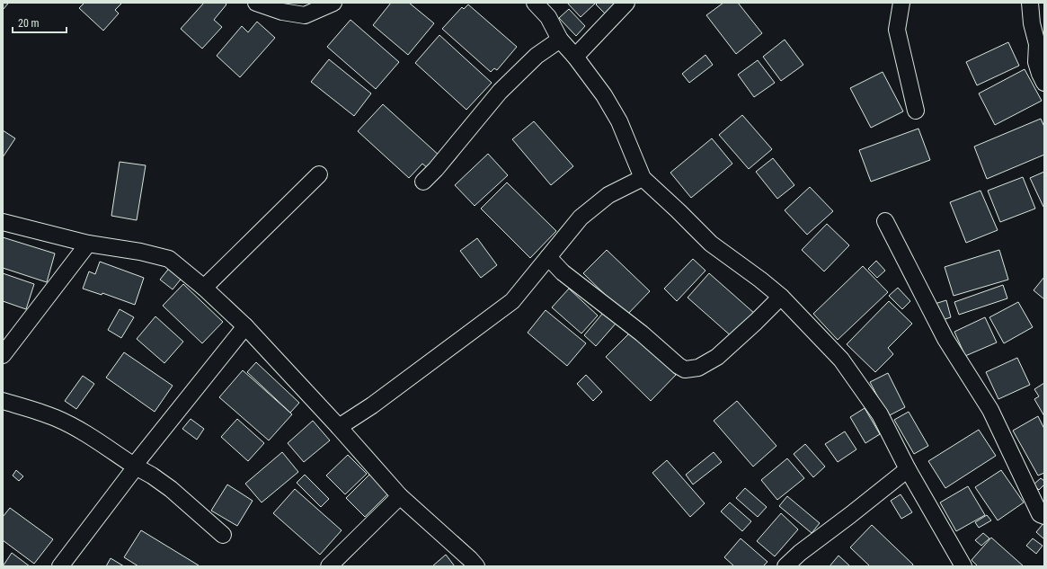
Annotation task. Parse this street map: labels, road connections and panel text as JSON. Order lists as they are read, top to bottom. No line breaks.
{"scale_bar":"20 m"}
